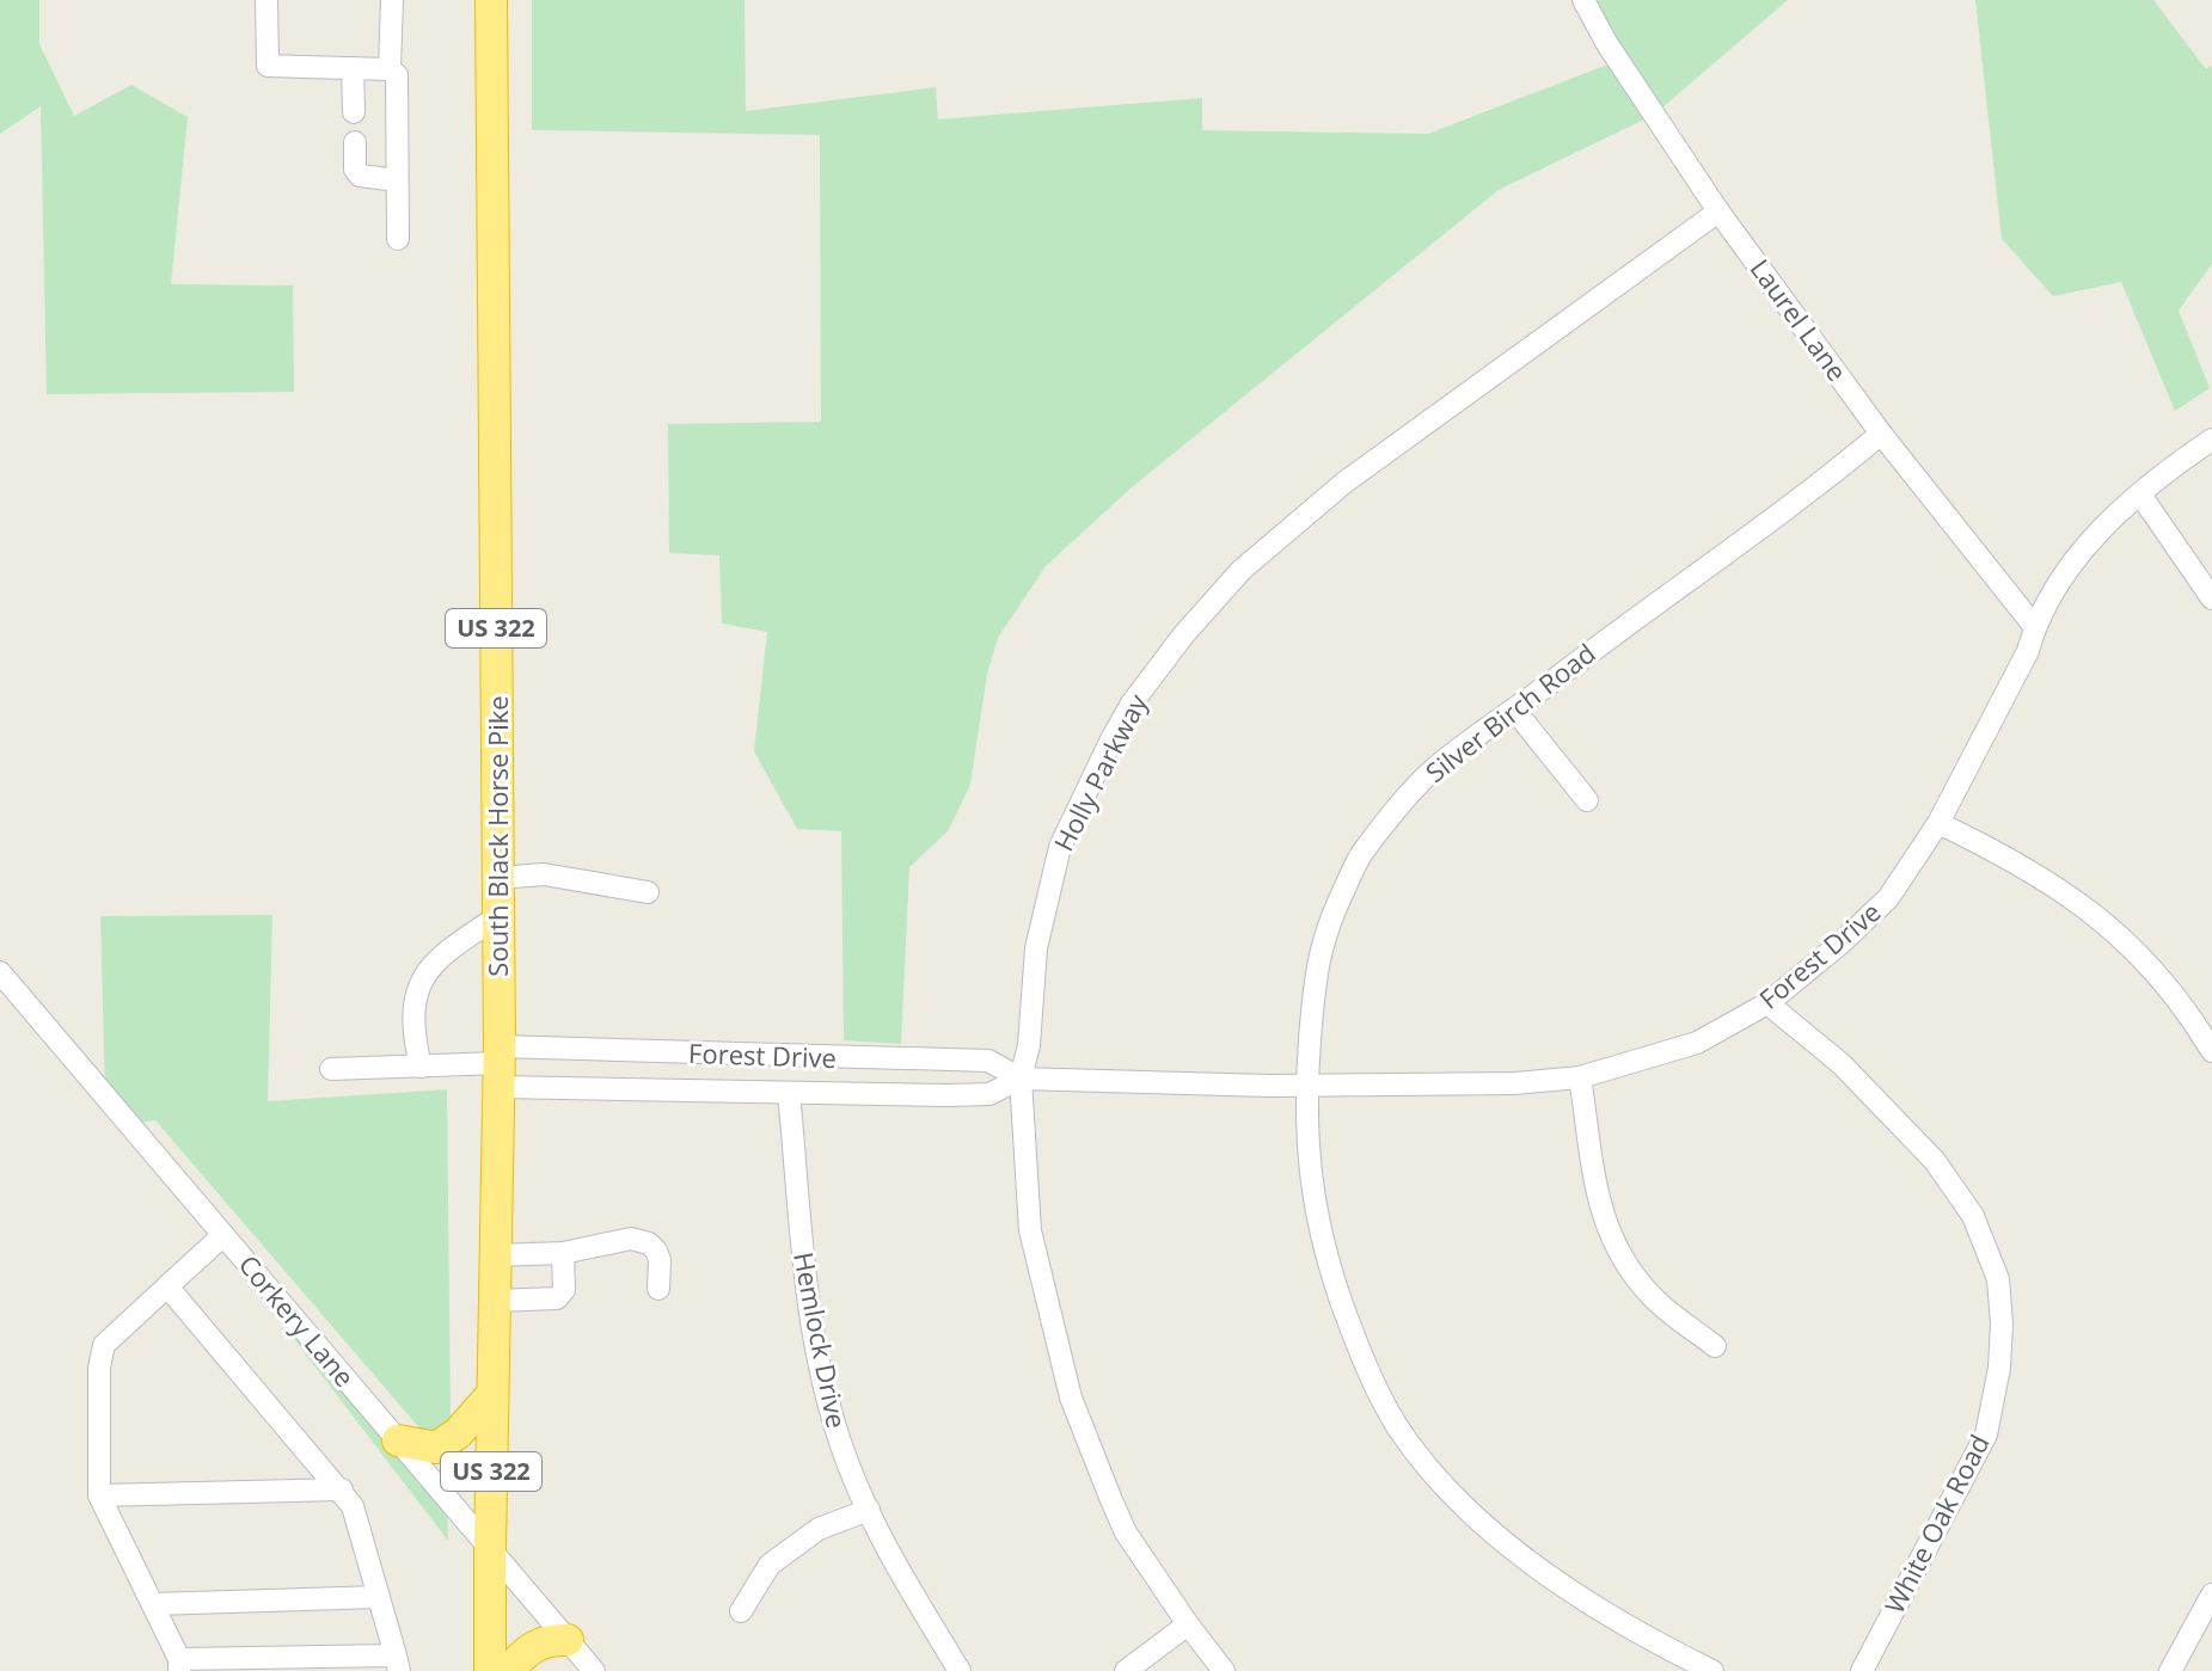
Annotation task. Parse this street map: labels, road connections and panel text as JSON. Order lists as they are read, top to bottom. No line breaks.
{"streets":{"highway":["US 322","South Black Horse Pike"],"street":["Laurel Lane","Silver Birch Road","Holly Parkway","Forest Drive","Corkery Lane","Hemlock Drive","White Oak Road"]},"crossings":[["Laurel Lane","Silver Birch Road"],["Laurel Lane","Holly Parkway"],["Laurel Lane","Forest Drive"],["Silver Birch Road","Forest Drive"],["Holly Parkway","Forest Drive"],["South Black Horse Pike","Forest Drive"],["South Black Horse Pike","Corkery Lane"],["Forest Drive","Hemlock Drive"],["Forest Drive","White Oak Road"]]}
